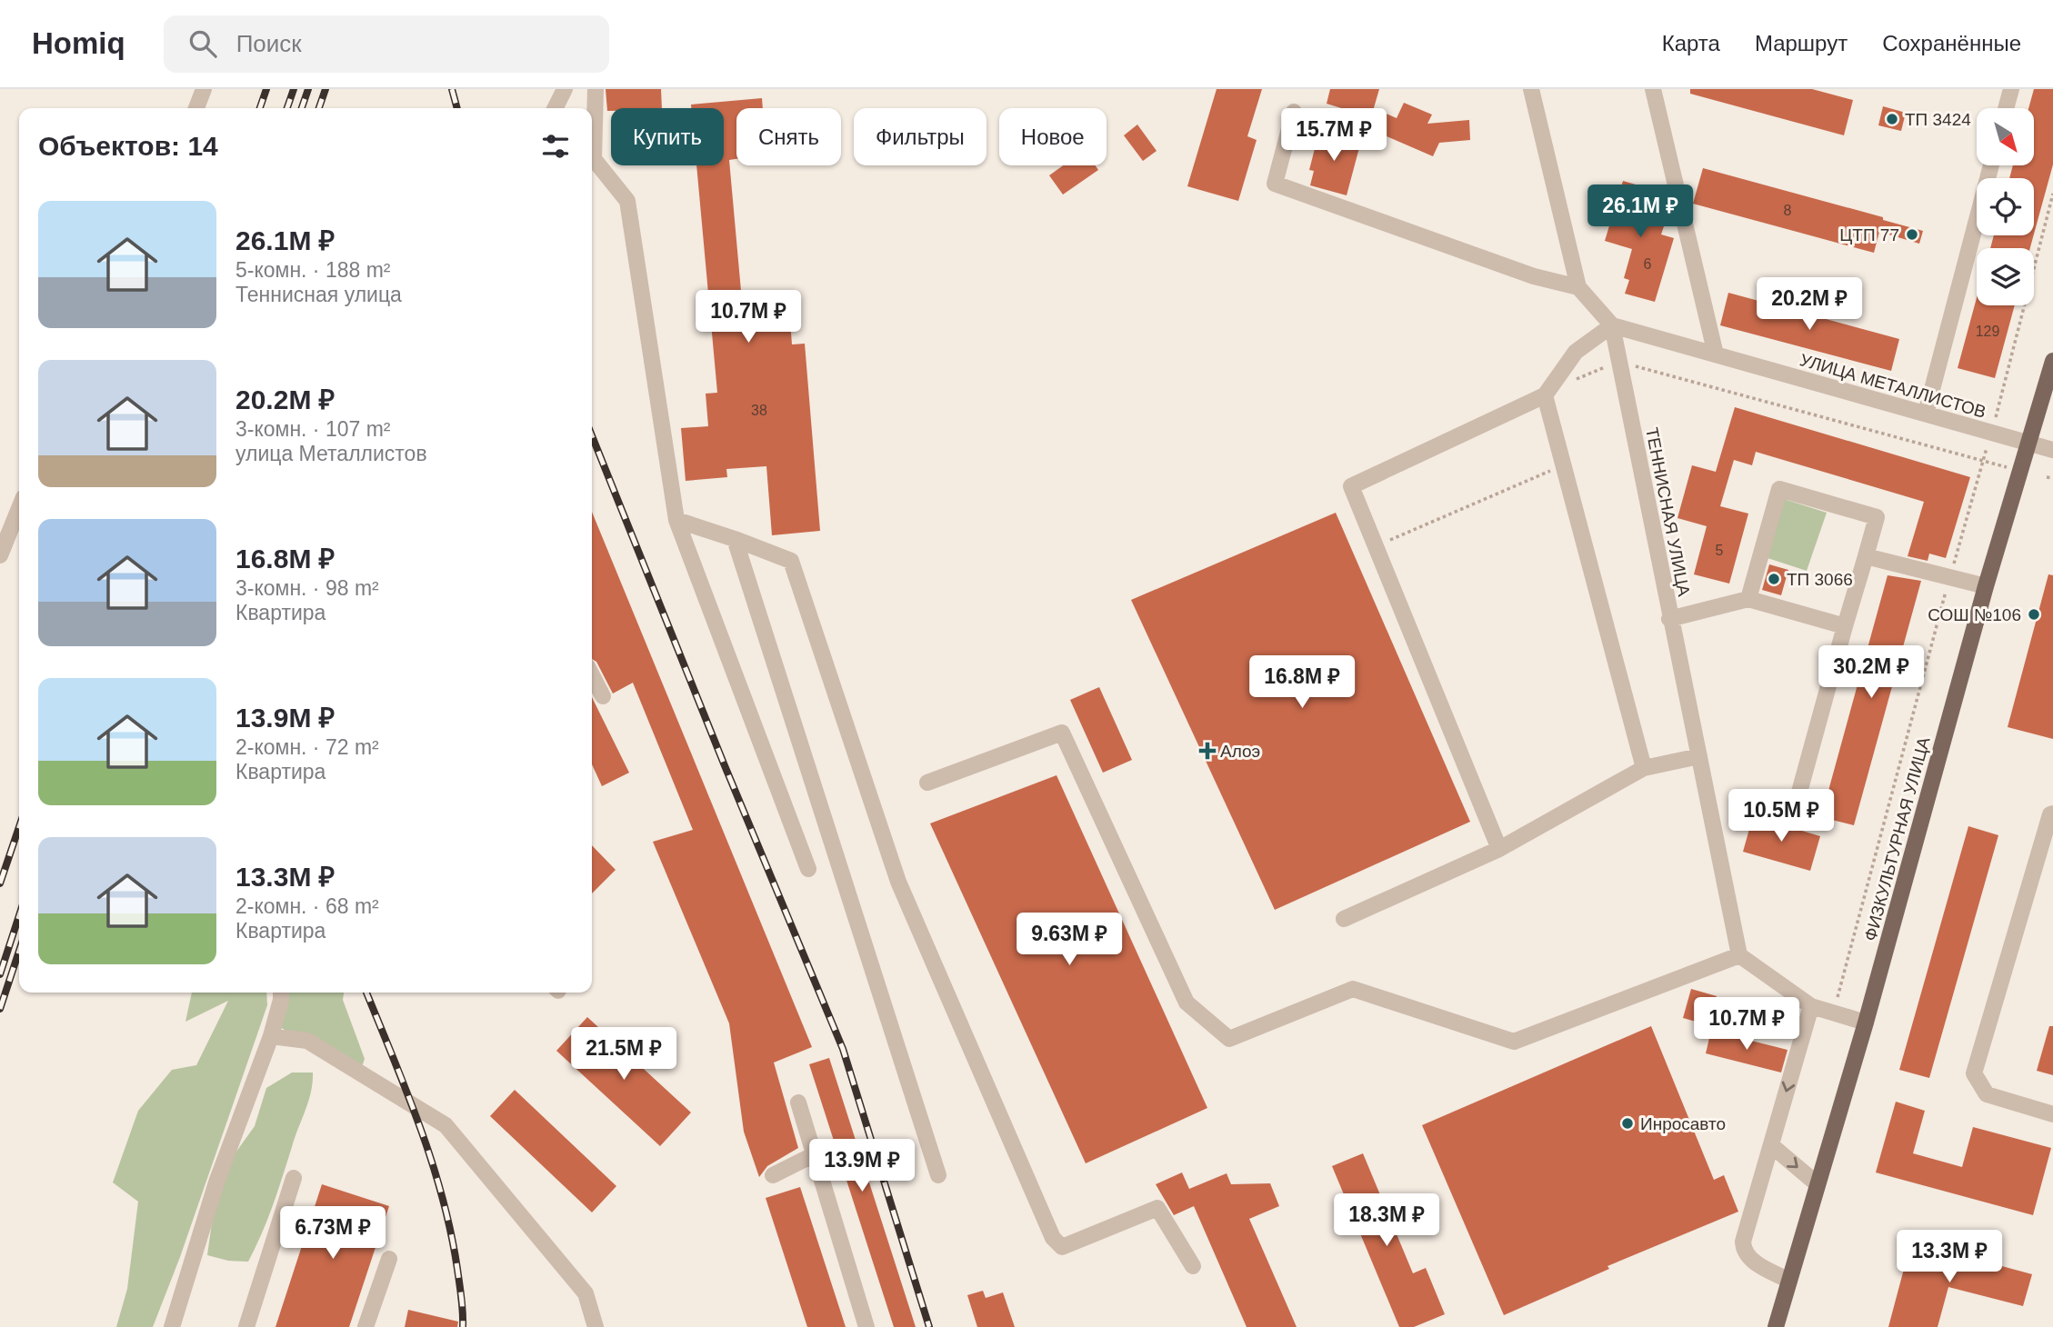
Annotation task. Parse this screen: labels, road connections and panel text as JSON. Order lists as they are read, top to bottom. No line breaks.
{"streets":{"main road":["ФИЗКУЛЬТУРНАЯ УЛИЦА"],"street":["УЛИЦА МЕТАЛЛИСТОВ","ТЕННИСНАЯ УЛИЦА"]},"crossings":[["УЛИЦА МЕТАЛЛИСТОВ","ТЕННИСНАЯ УЛИЦА"],["УЛИЦА МЕТАЛЛИСТОВ","ФИЗКУЛЬТУРНАЯ УЛИЦА"]],"places":{"other":["ТП 3424","ЦТП 77","ТП 3066","СОШ №106","Инросавто"],"health":["Алоэ"]},"house_numbers":["8","6","129","38","5"],"north":"bottom right","page":{"header":"Homiq","search":"Поиск","nav":["Карта","Маршрут","Сохранённые"],"price":["15.7M ₽","26.1M ₽","20.2M ₽","10.7M ₽","30.2M ₽","16.8M ₽","10.5M ₽","9.63M ₽","10.7M ₽","21.5M ₽","13.9M ₽","18.3M ₽","6.73M ₽","13.3M ₽"],"chip":["Купить","Снять","Фильтры","Новое"],"heading":"Объектов: 14","list":[{"name":"26.1M ₽","note":"5-комн. · 188 m² · Теннисная улица"},{"name":"20.2M ₽","note":"3-комн. · 107 m² · улица Металлистов"},{"name":"16.8M ₽","note":"3-комн. · 98 m² · Квартира"},{"name":"13.9M ₽","note":"2-комн. · 72 m² · Квартира"},{"name":"13.3M ₽","note":"2-комн. · 68 m² · Квартира"}]}}
